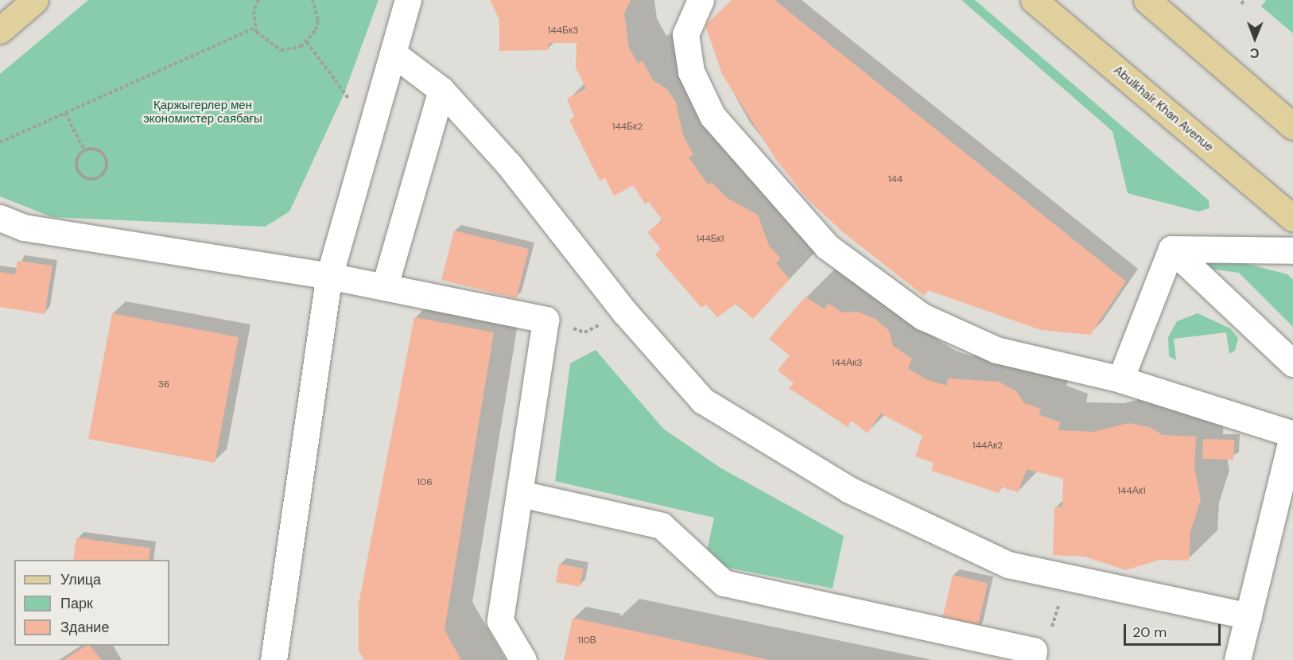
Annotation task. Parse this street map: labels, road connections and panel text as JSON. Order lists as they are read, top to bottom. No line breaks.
{"streets":{"main road":["Abulkhair Khan Avenue"]},"parks":["Қаржыгерлер мен экономистер саябағы"],"house_numbers":["144Бк3","144Бк2","144","144Бк1","144Ак3","36","144Ак2","106","144Ак1","110В"],"legend":["Улица","Парк","Здание"],"scale_bar":"20 m","north":"bottom"}
